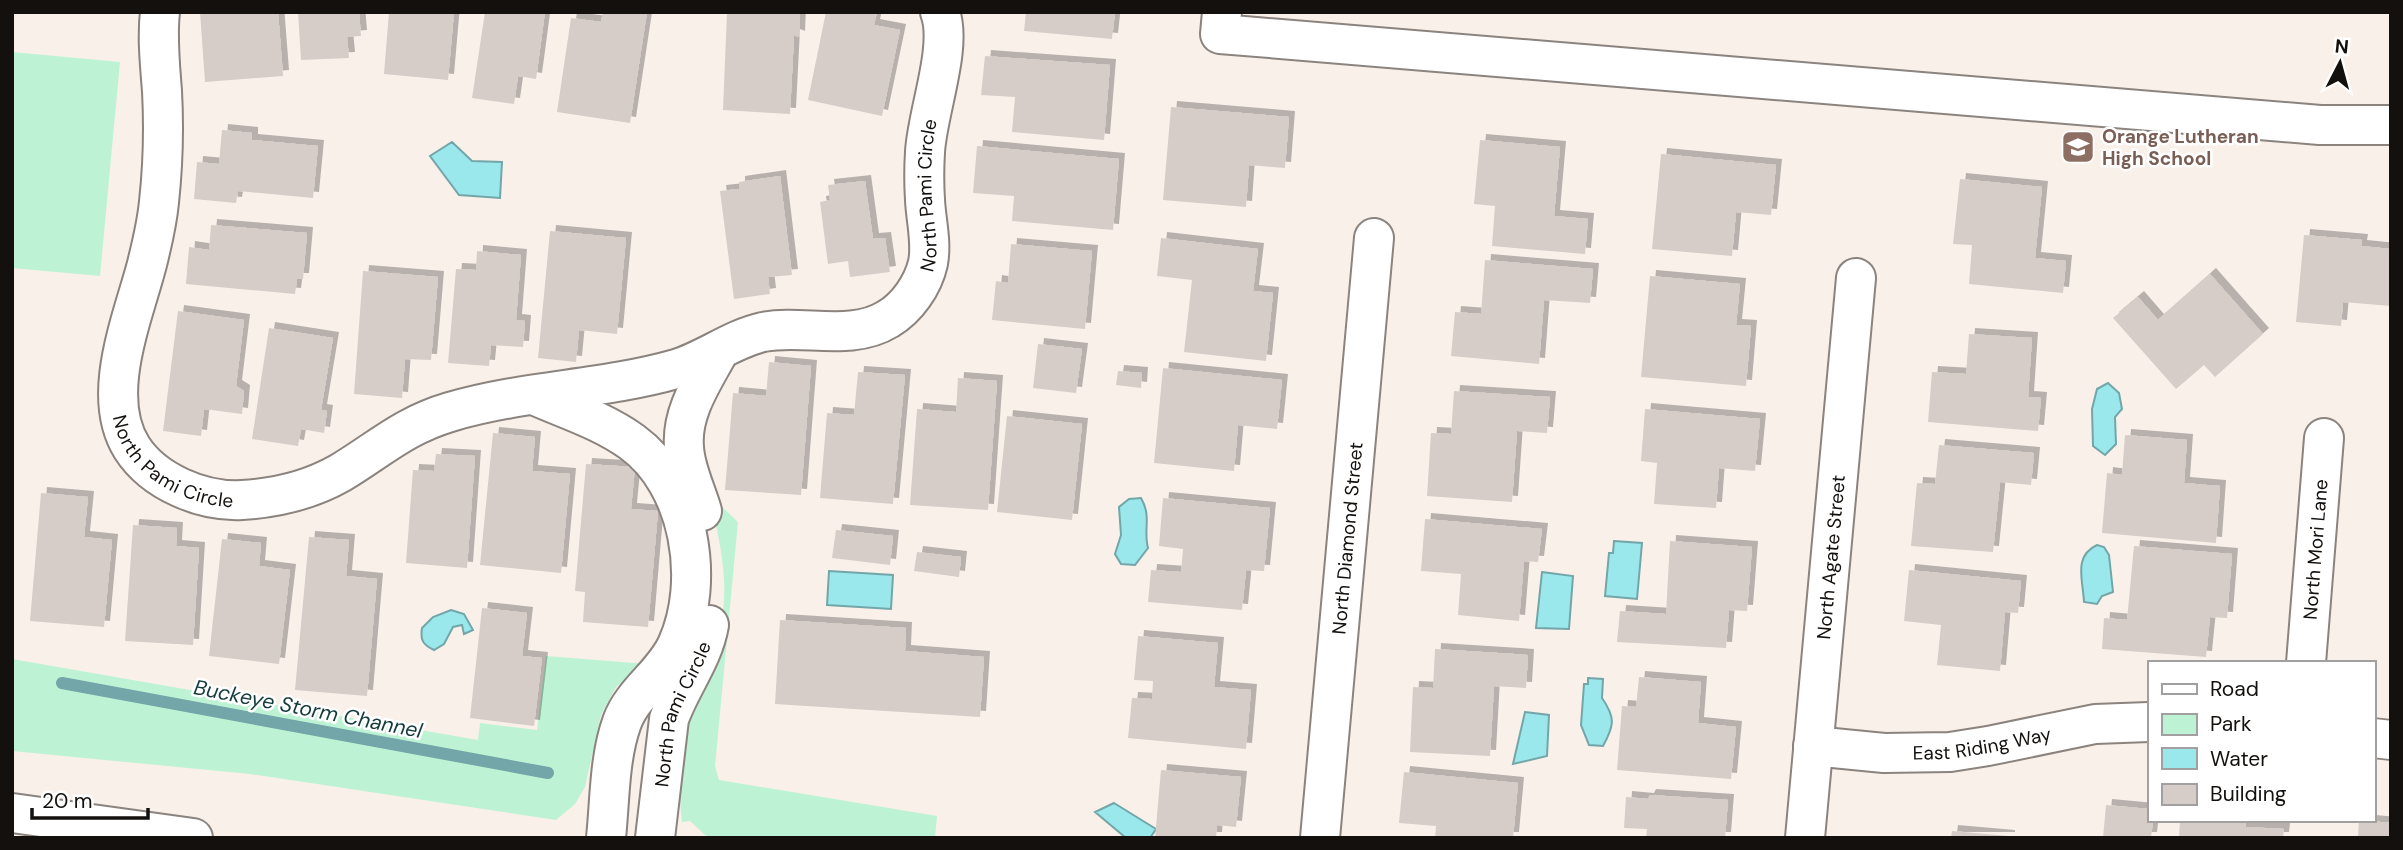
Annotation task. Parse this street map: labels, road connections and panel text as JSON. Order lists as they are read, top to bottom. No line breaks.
{"streets":{"street":["North Pami Circle","North Diamond Street","North Mori Lane","North Agate Street","East Riding Way"]},"crossings":[["North Agate Street","East Riding Way"]],"water":["Buckeye Storm Channel"],"places":{"school or university":["Orange Lutheran High School"]},"legend":["Road","Park","Water","Building"],"scale_bar":"20 m","north":"top"}
